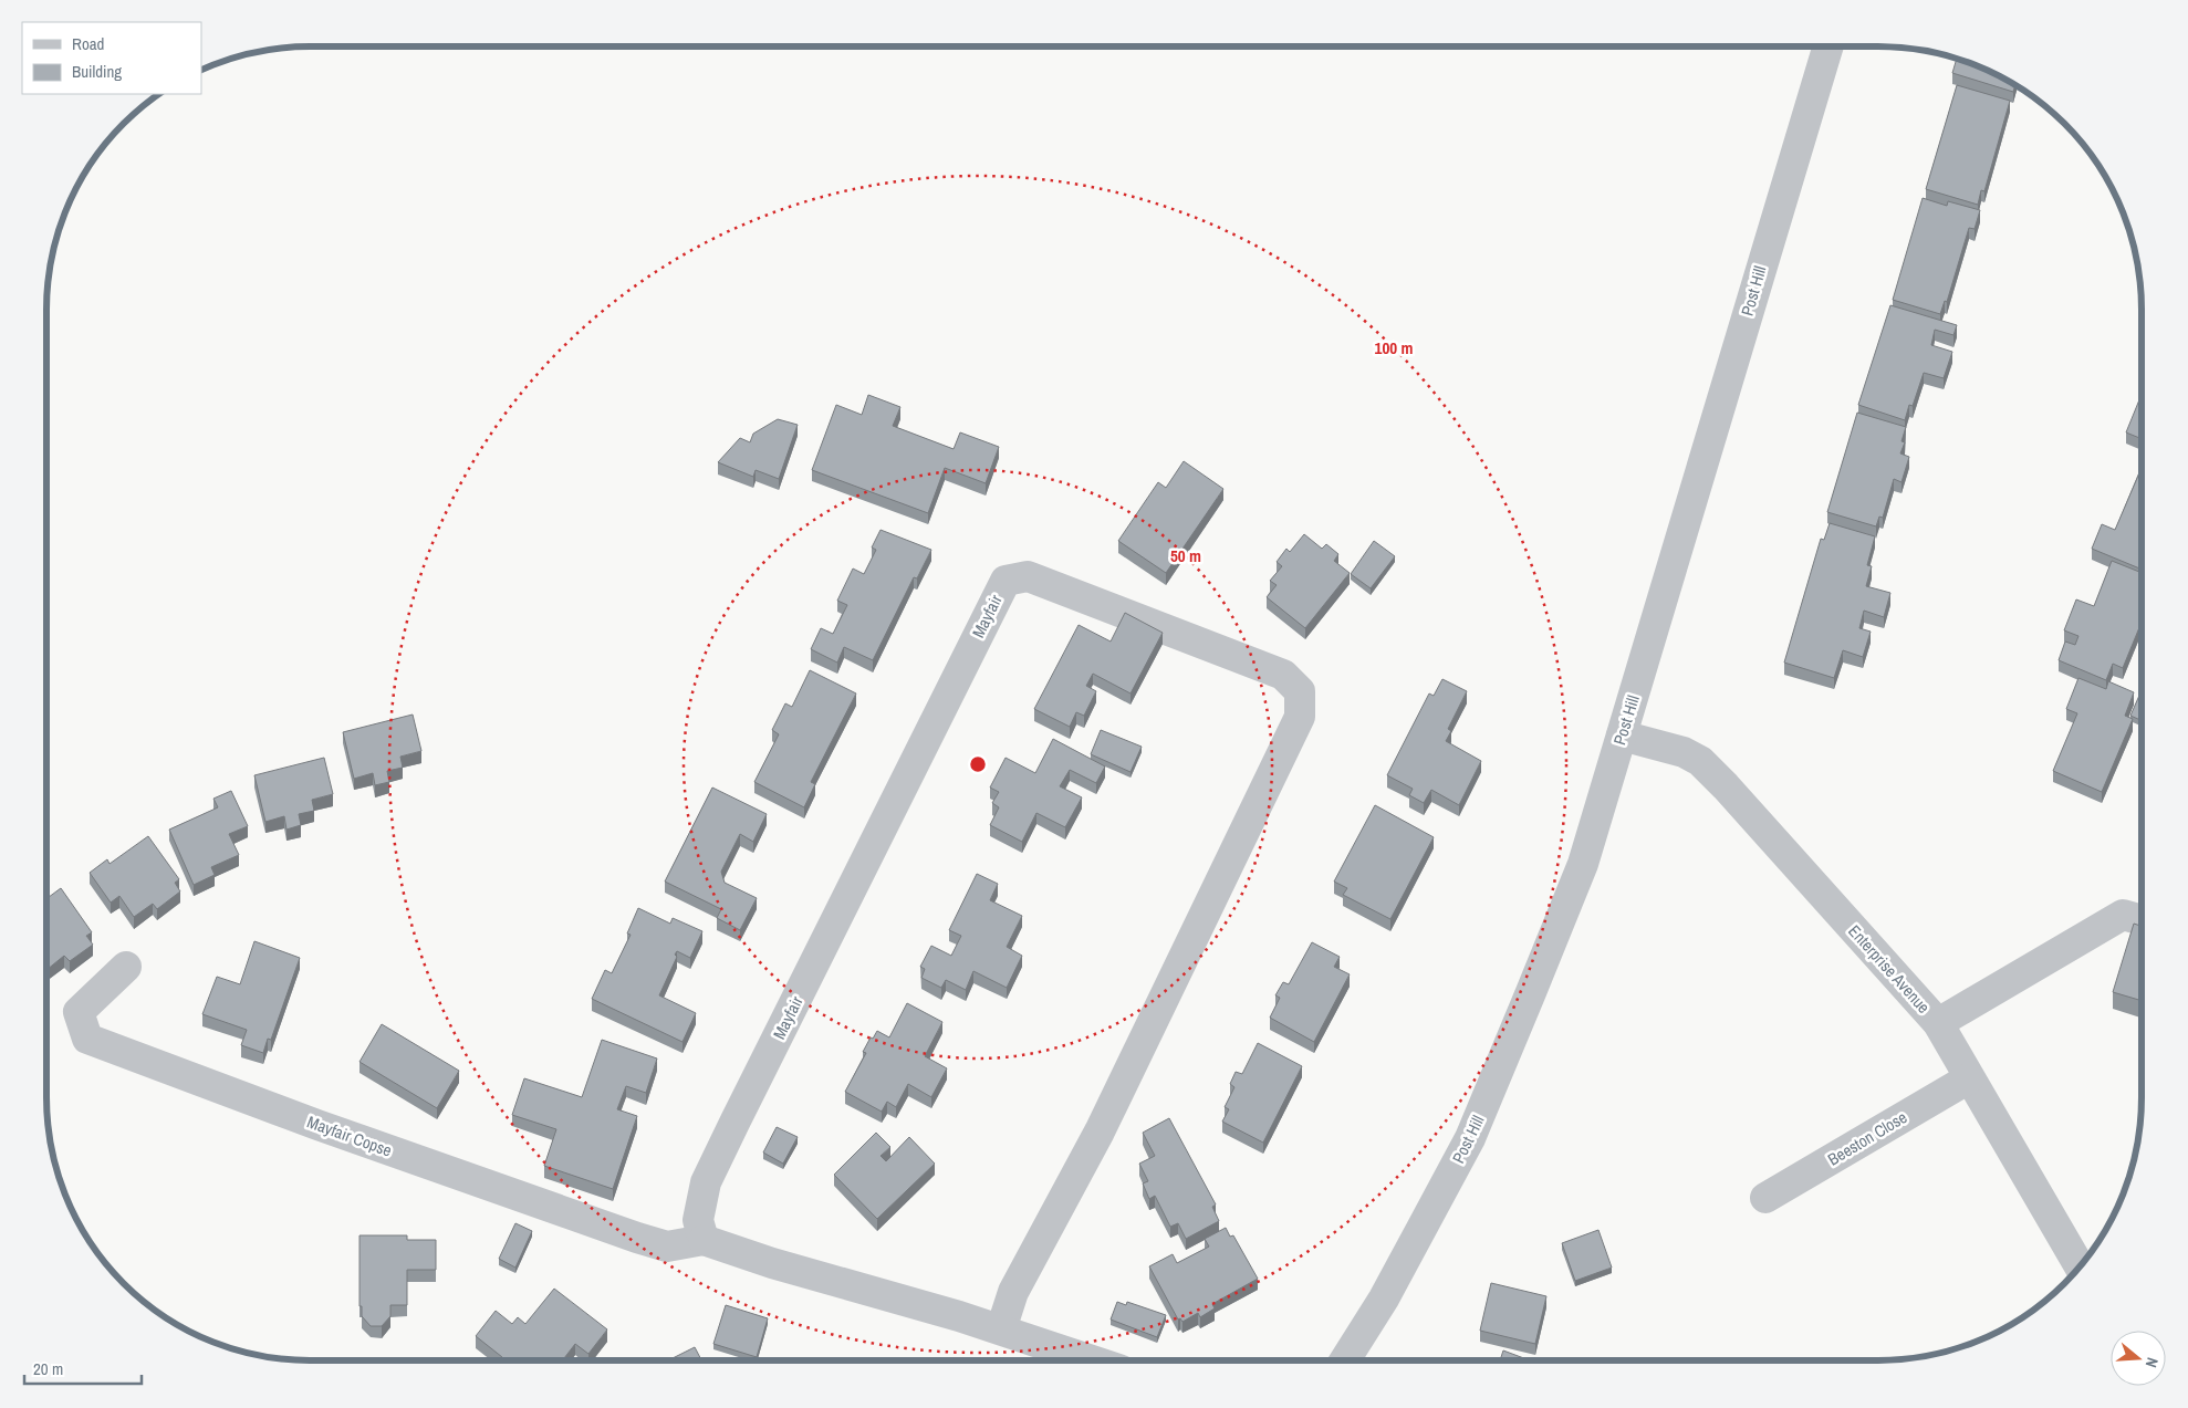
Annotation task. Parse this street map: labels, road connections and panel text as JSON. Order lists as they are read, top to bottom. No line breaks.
{"streets":{"street":["Post Hill","Mayfair","Enterprise Avenue","Mayfair Copse","Beeston Close"]},"crossings":[["Post Hill","Enterprise Avenue"],["Mayfair","Mayfair Copse"],["Enterprise Avenue","Beeston Close"]],"legend":["Road","Building"],"scale_bar":"20 m","north":"right","rings":["100 m","50 m"]}
